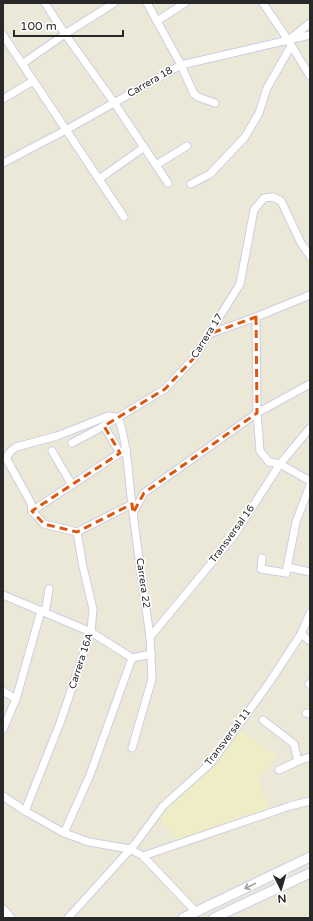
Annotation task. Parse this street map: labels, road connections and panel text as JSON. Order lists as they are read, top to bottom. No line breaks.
{"streets":{"street":["Carrera 18","Carrera 17","Transversal 16","Carrera 22","Carrera 16A","Transversal 11"]},"crossings":[["Carrera 17","Carrera 22"],["Transversal 16","Carrera 22"]],"scale_bar":"100 m","north":"bottom"}
